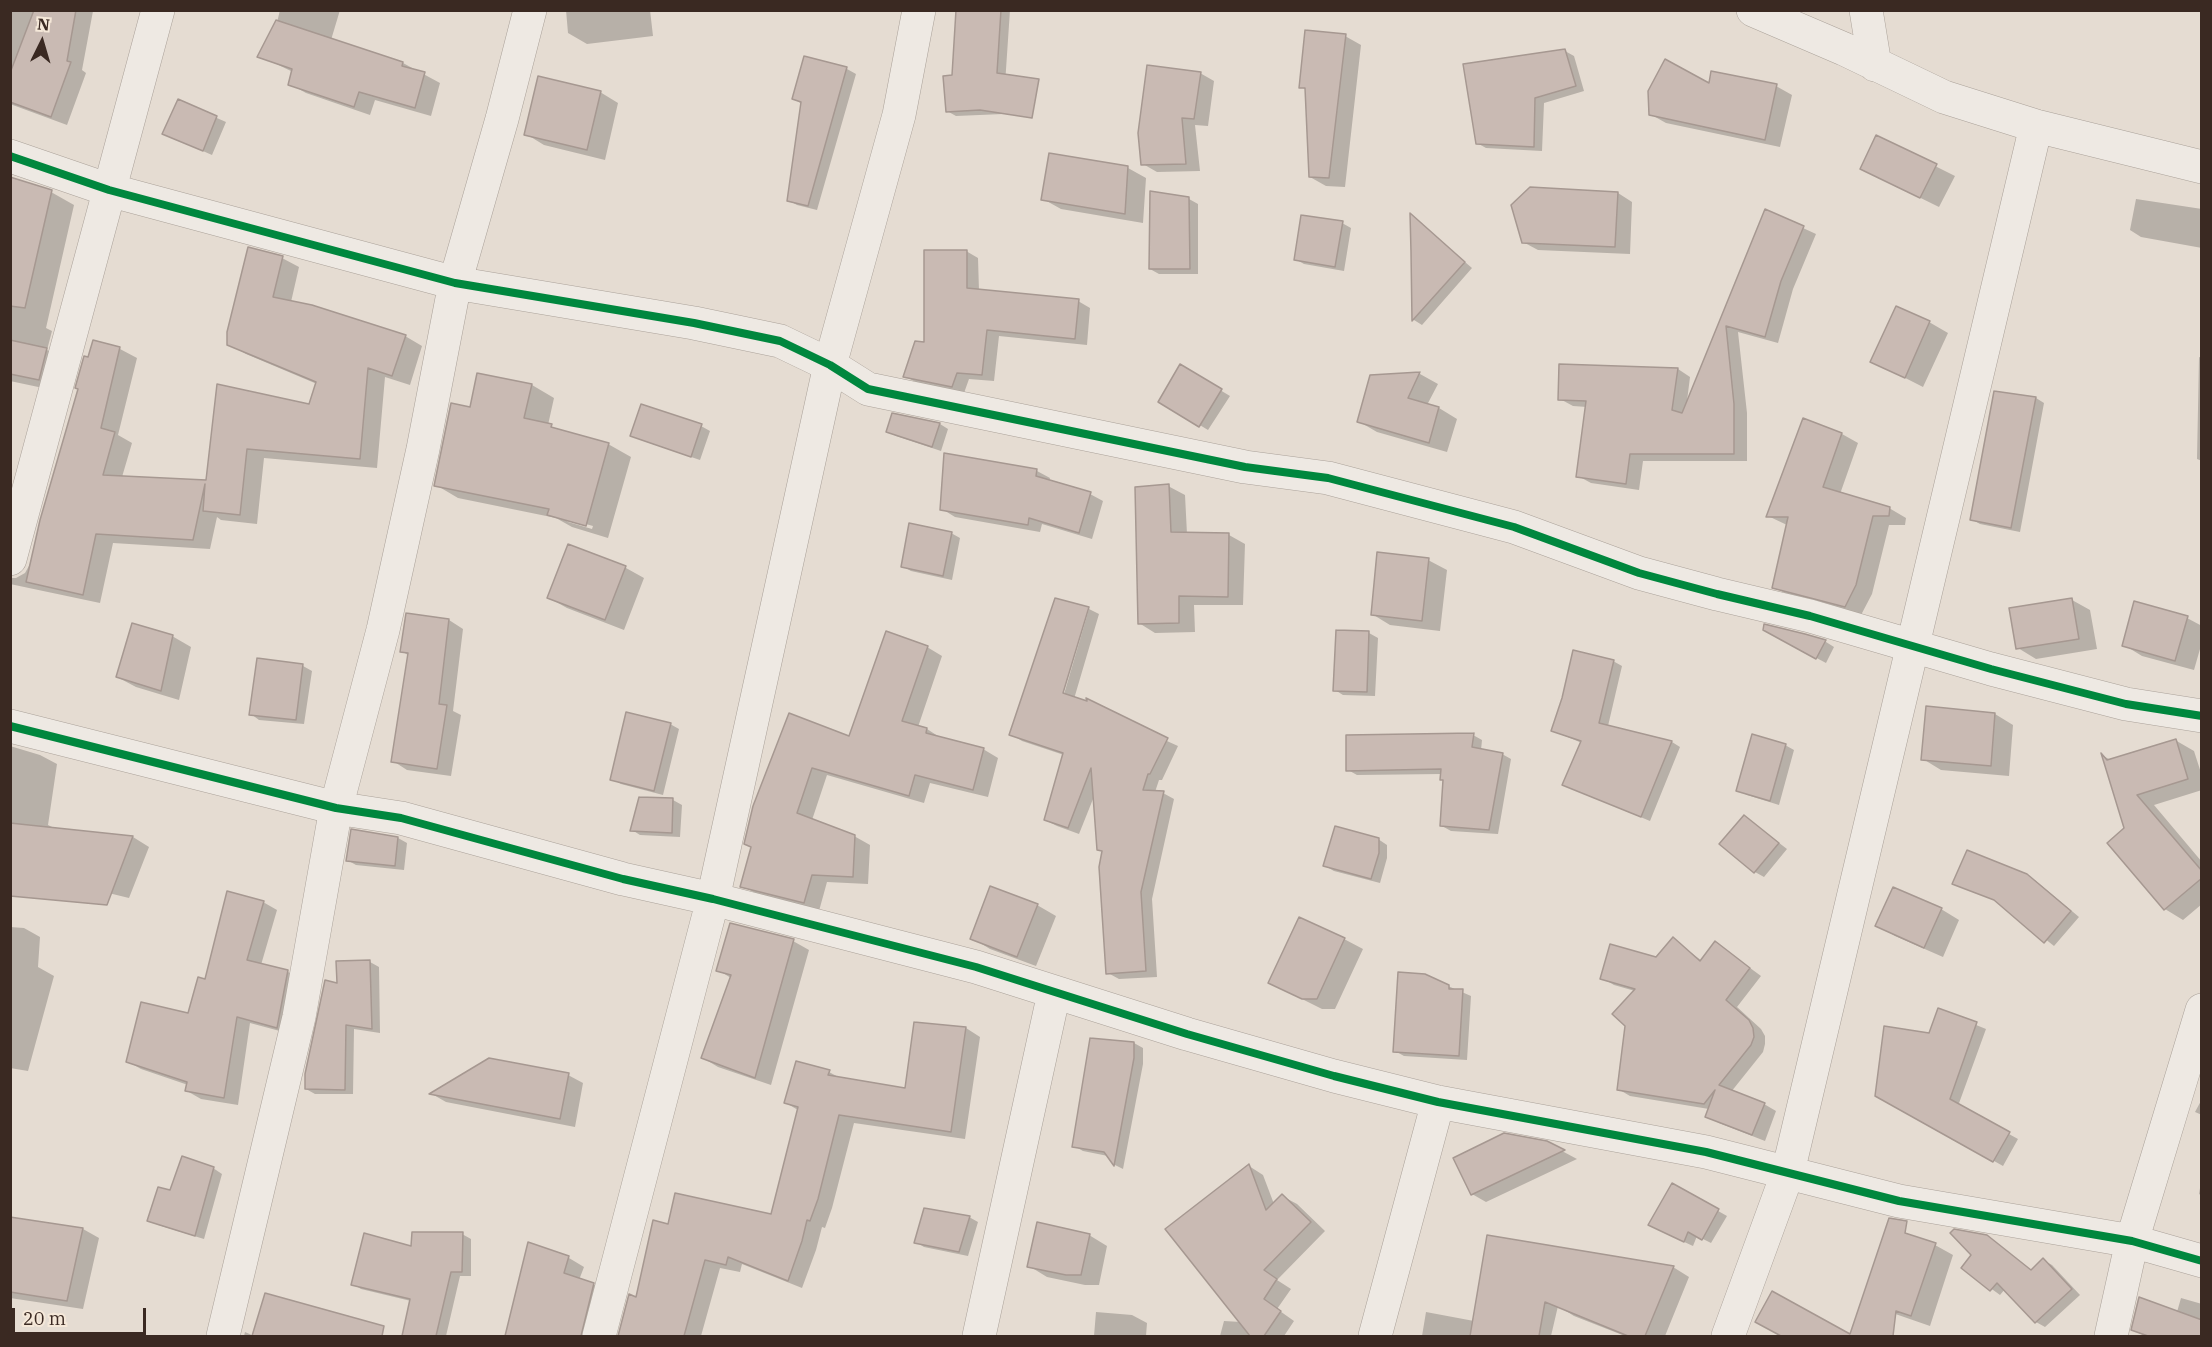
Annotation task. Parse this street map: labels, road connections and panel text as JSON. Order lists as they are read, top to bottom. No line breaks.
{"scale_bar":"20 m","north":"top"}
